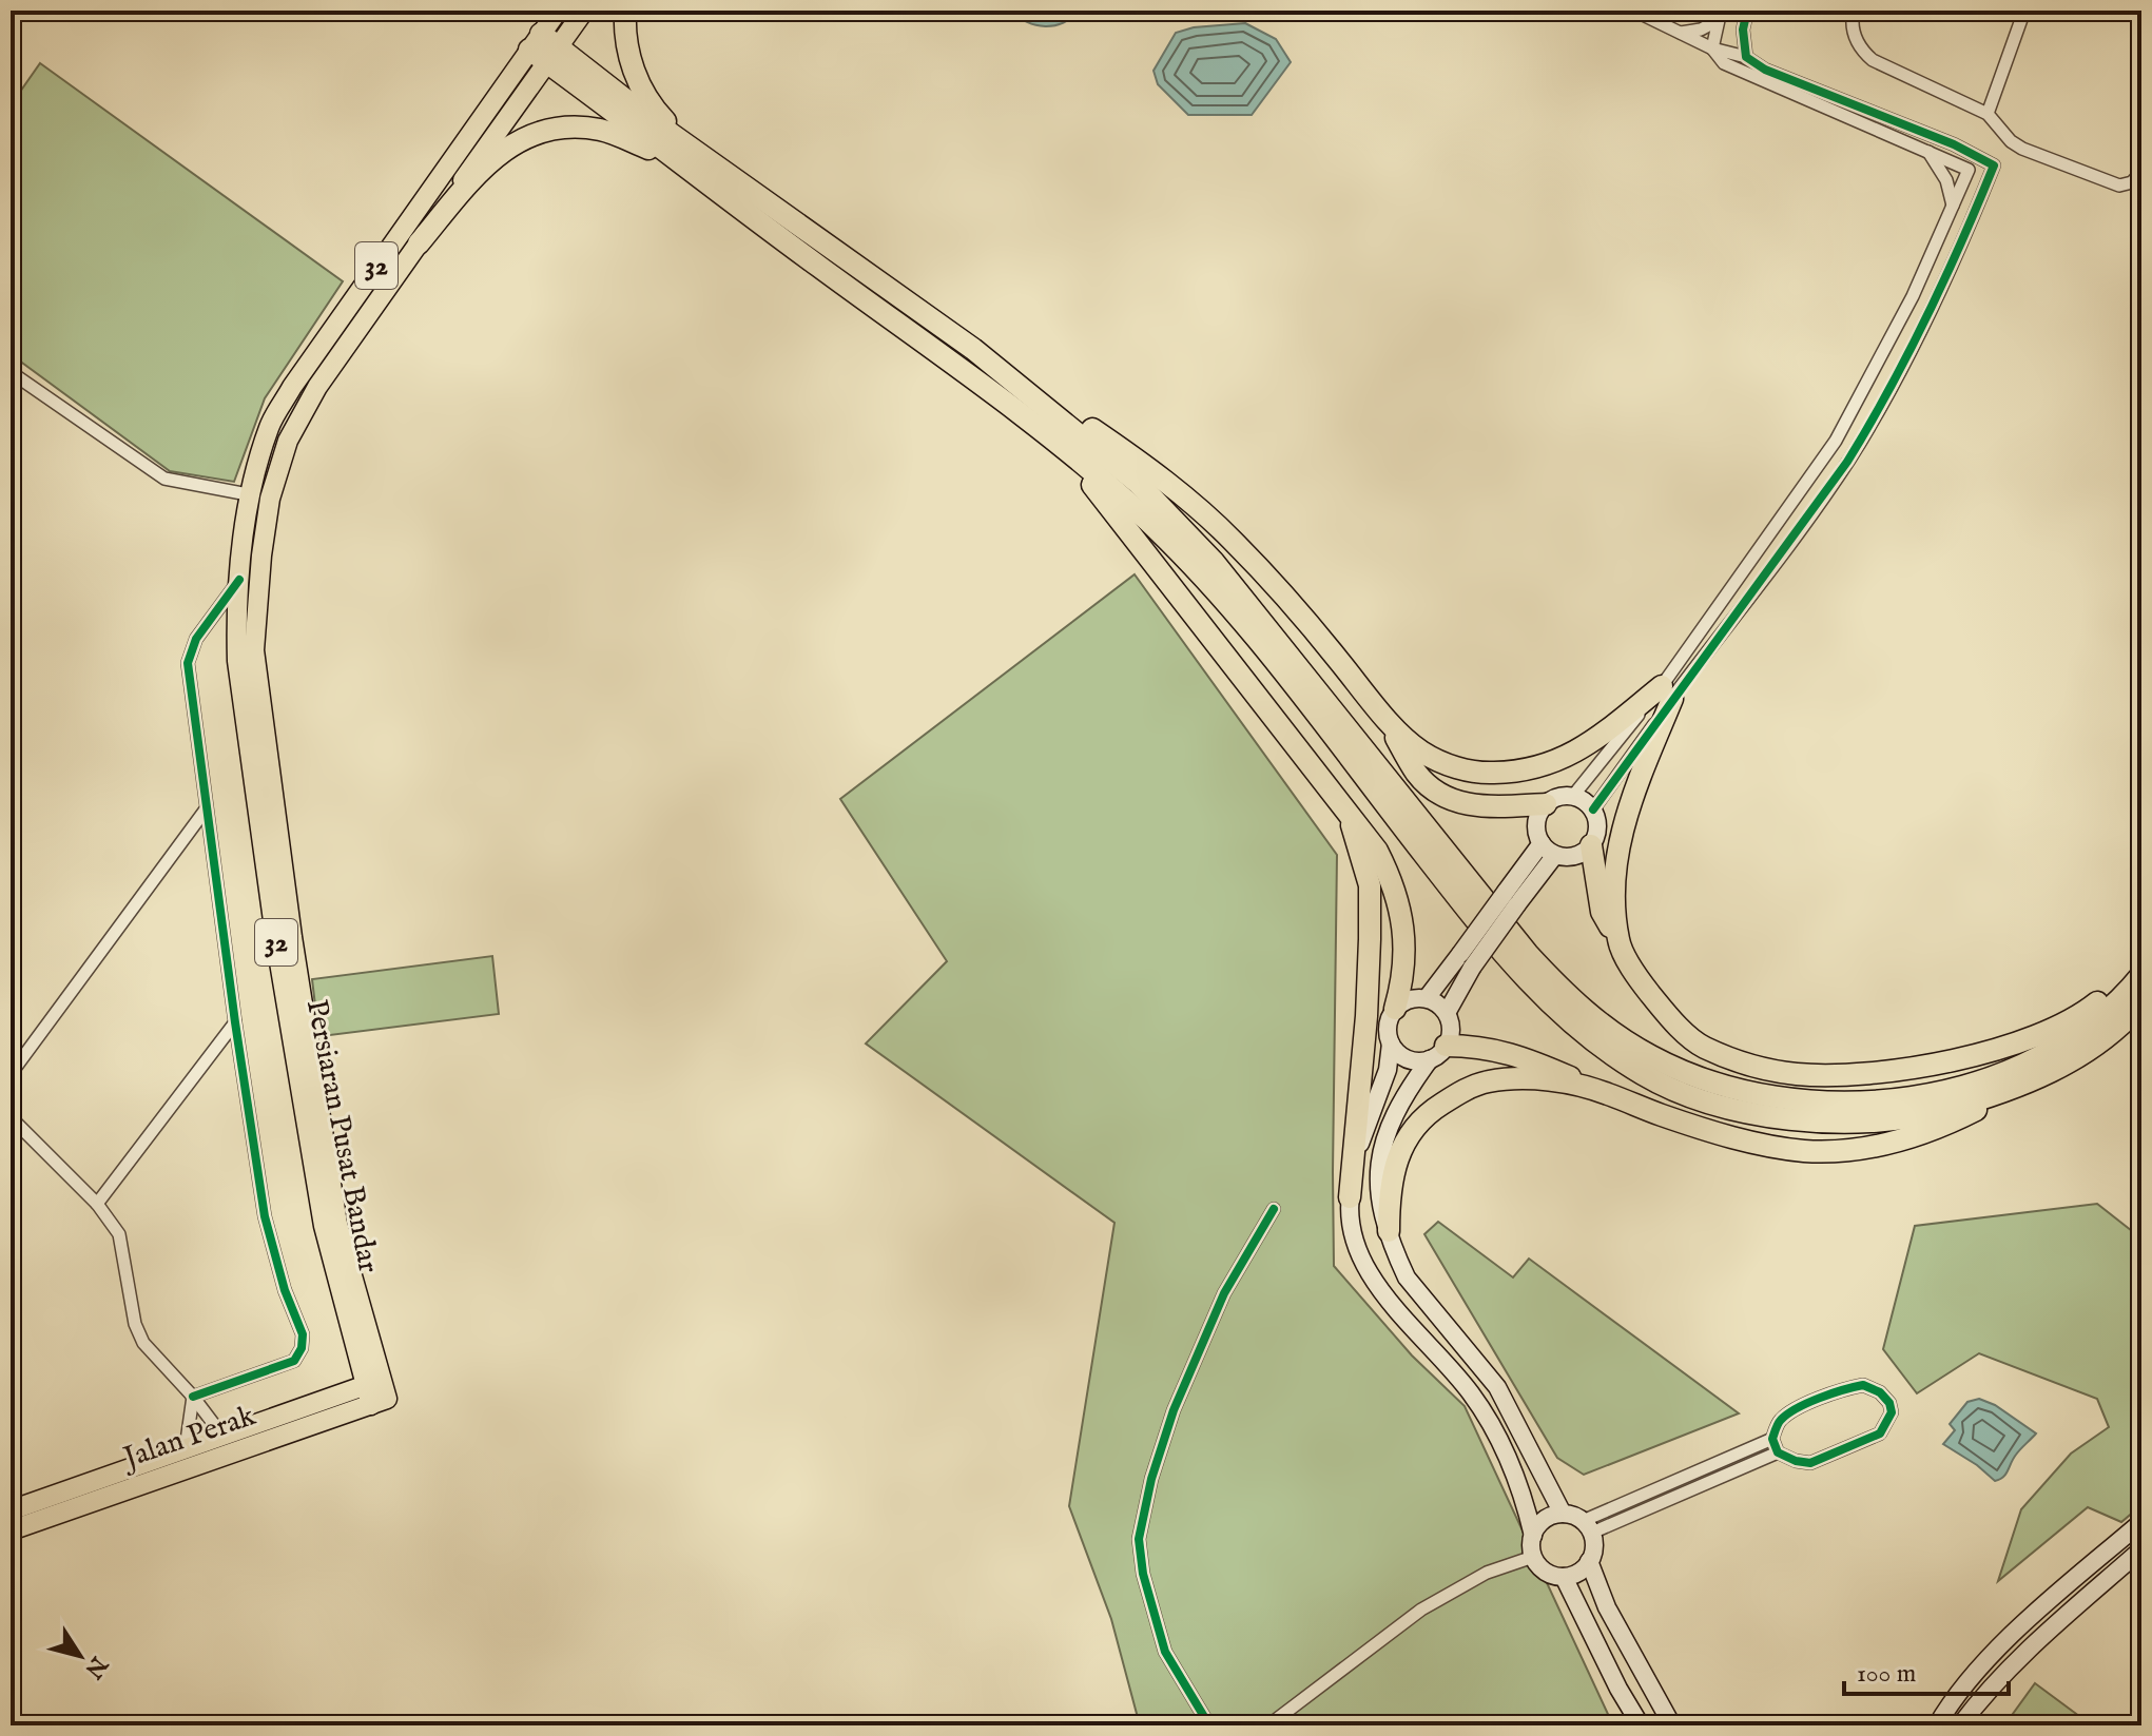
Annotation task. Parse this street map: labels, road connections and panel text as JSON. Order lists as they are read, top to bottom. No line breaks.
{"streets":{"main road":["32","Persiaran Pusat Bandar","Jalan Perak"]},"crossings":[["Persiaran Pusat Bandar","Jalan Perak"]],"scale_bar":"100 m","north":"bottom right"}
